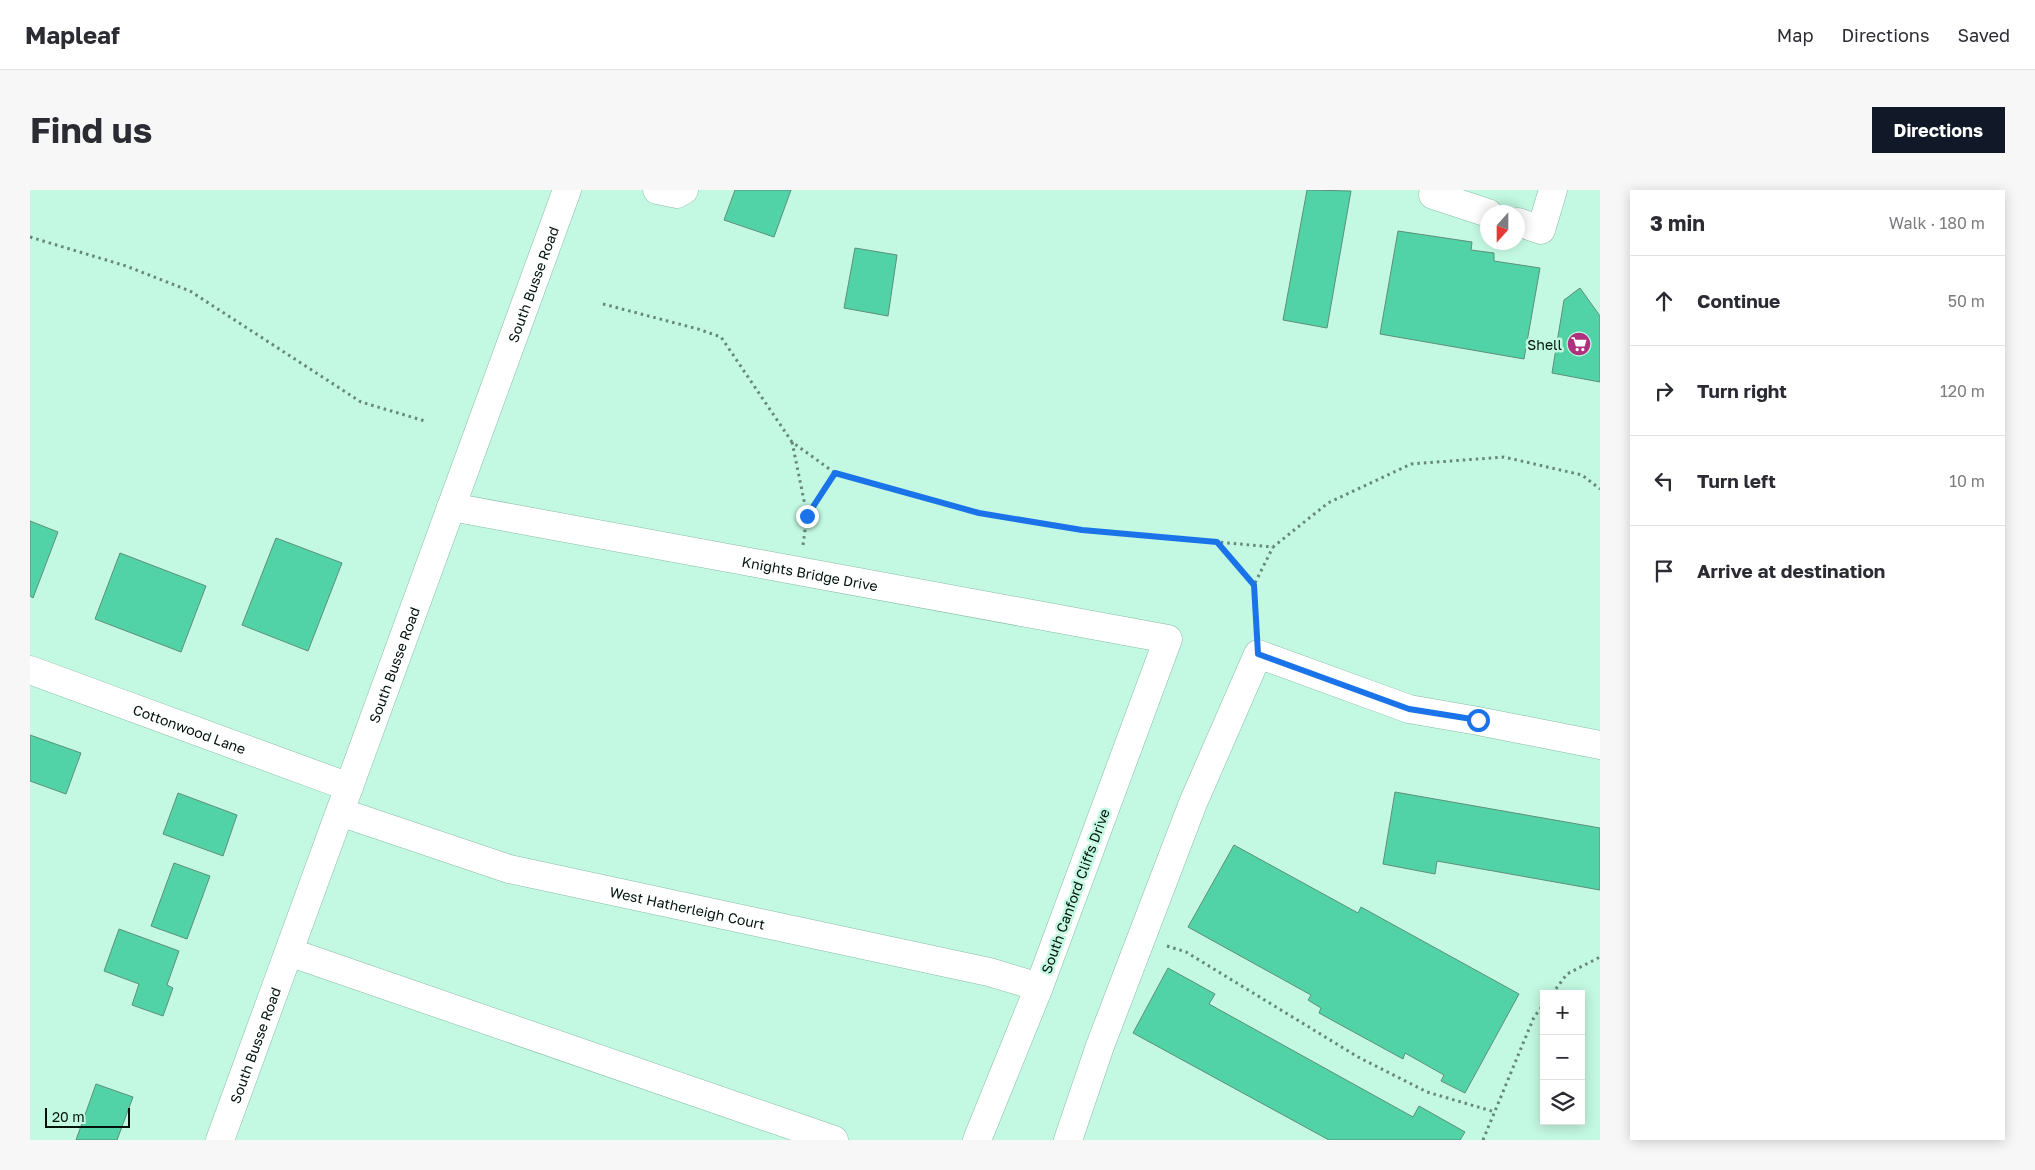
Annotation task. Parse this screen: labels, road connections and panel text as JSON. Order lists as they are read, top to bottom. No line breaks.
{"streets":{"street":["South Busse Road","Knights Bridge Drive","Cottonwood Lane","South Canford Cliffs Drive","West Hatherleigh Court"]},"crossings":[["South Busse Road","Knights Bridge Drive"],["South Busse Road","Cottonwood Lane"],["South Busse Road","West Hatherleigh Court"],["Knights Bridge Drive","South Canford Cliffs Drive"],["Cottonwood Lane","West Hatherleigh Court"],["South Canford Cliffs Drive","West Hatherleigh Court"]],"places":{"supermarket":["Shell"]},"scale_bar":"20 m","north":"bottom","page":{"header":"Mapleaf","nav":["Map","Directions","Saved"],"buttons":"Directions","title":"Find us","heading":["3 min","Walk · 180 m"],"list":[["Continue","50 m"],["Turn right","120 m"],["Turn left","10 m"],"Arrive at destination"],"map_buttons":["+","−"],"scale":"20 m"}}
